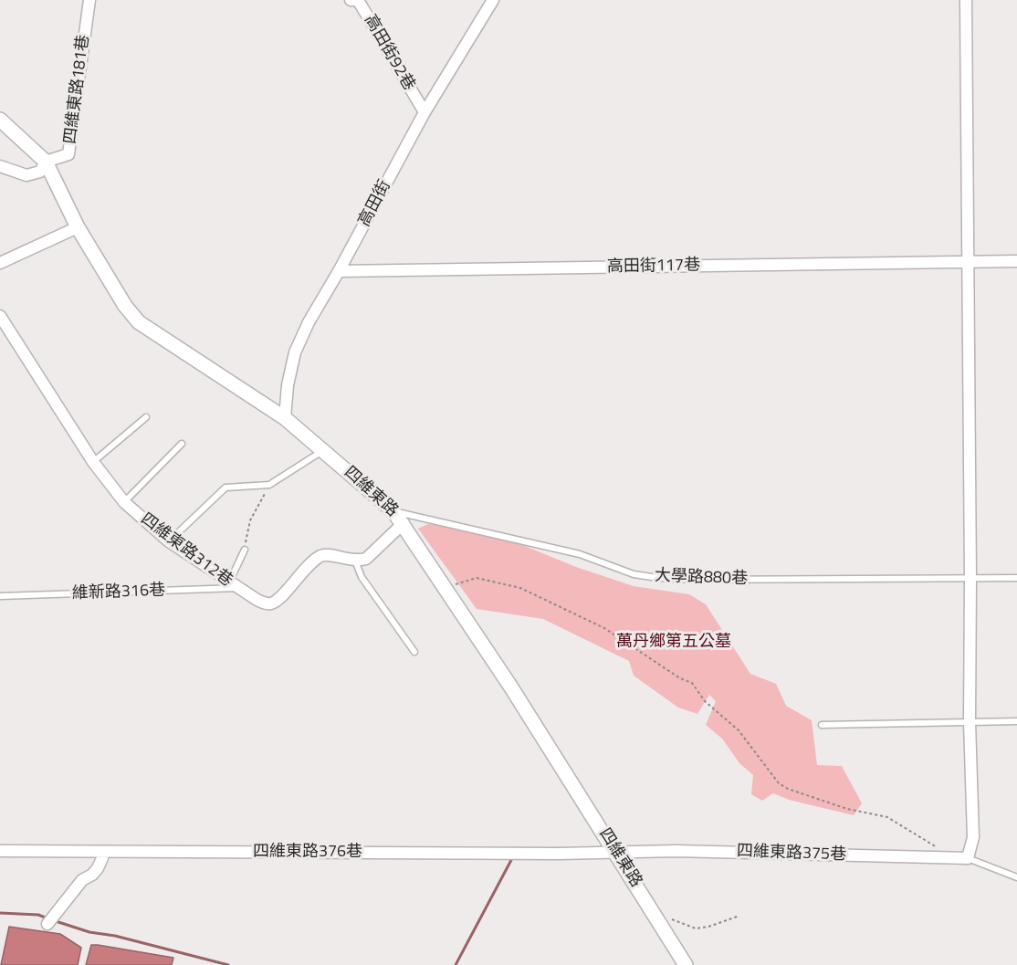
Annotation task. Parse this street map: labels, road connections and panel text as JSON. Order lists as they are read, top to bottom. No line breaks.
{"streets":{"street":["高田街92巷","四維東路181巷","高田街","高田街117巷","四維東路","四維東路312巷","四維東路376巷","四維東路375巷"],"lane":["大學路880巷","維新路316巷"]},"crossings":[["高田街92巷","高田街"],["四維東路181巷","四維東路"],["高田街","高田街117巷"],["高田街","四維東路"],["四維東路","大學路880巷"],["四維東路","四維東路376巷"],["四維東路","四維東路375巷"],["四維東路312巷","維新路316巷"],["四維東路376巷","四維東路375巷"]],"parks":["萬丹鄉第五公墓"]}
